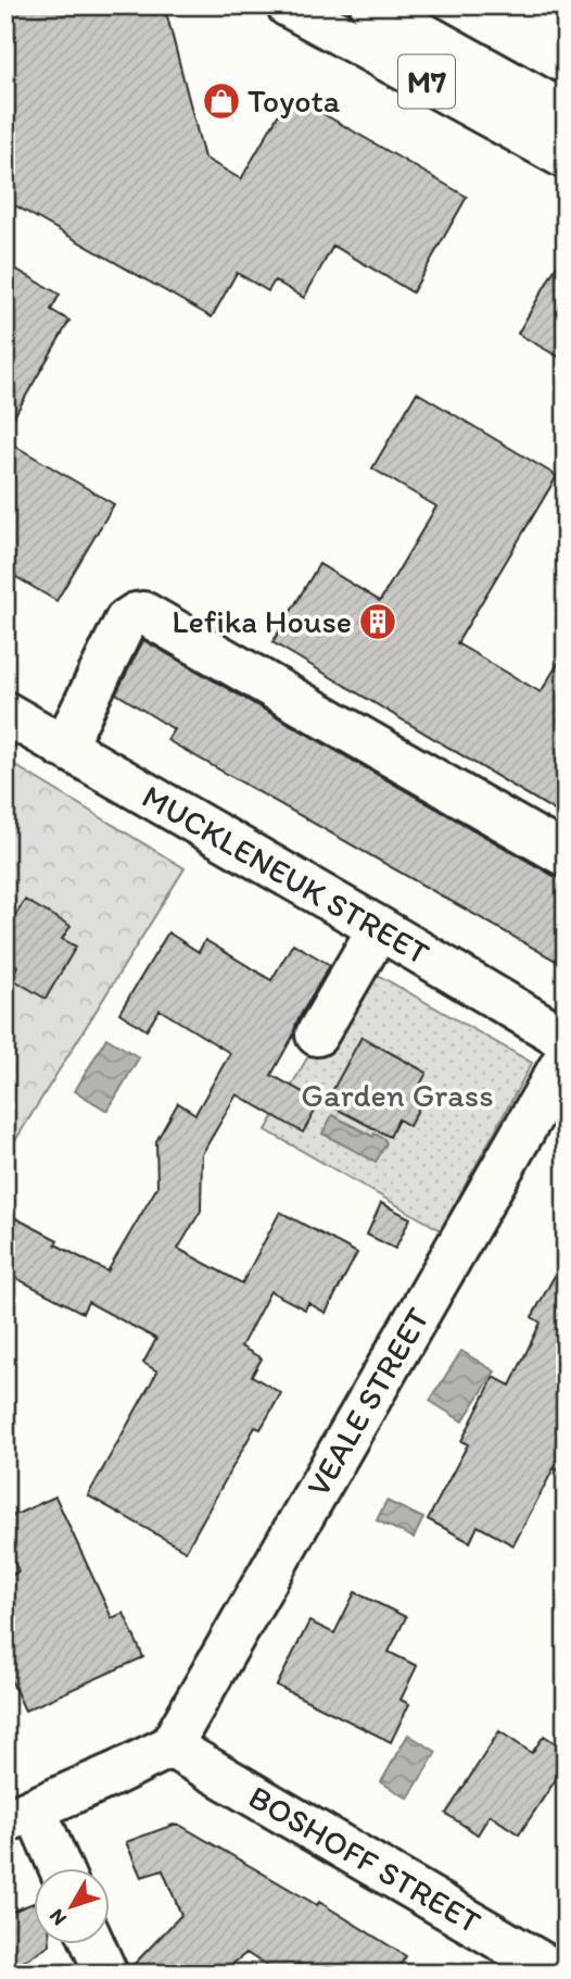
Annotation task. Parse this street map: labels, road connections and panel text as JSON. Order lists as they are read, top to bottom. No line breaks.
{"streets":{"street":["M7","MUCKLENEUK STREET","VEALE STREET","BOSHOFF STREET"]},"crossings":[["VEALE STREET","BOSHOFF STREET"]],"parks":["Garden Grass"],"places":{"shop":["Toyota"],"building":["Lefika House"]},"north":"bottom left"}
